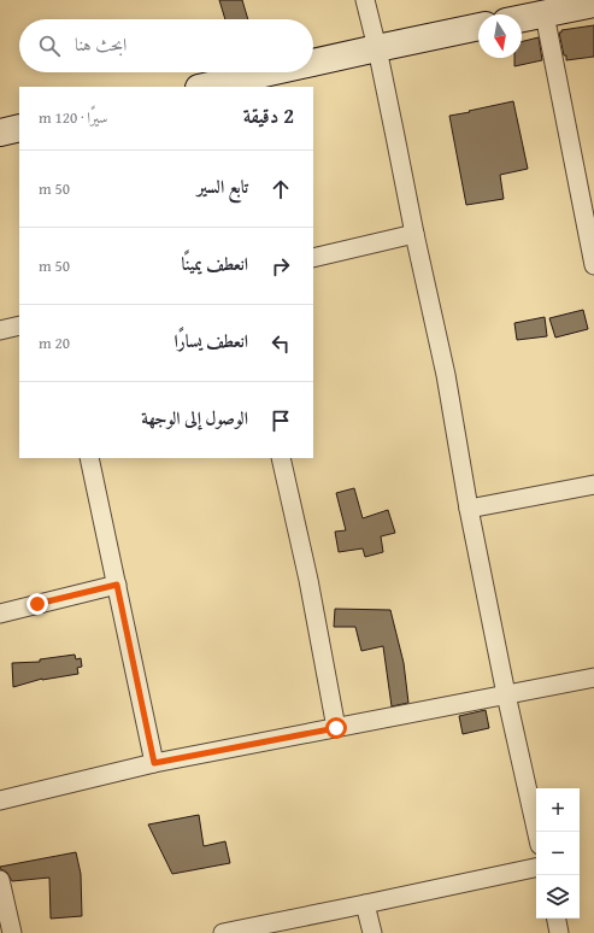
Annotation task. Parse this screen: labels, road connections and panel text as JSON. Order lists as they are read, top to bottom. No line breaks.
{"north":"bottom","page":{"search":"ابحث هنا","heading":["2 دقيقة","سيرًا · 120 m"],"list":[["تابع السير","50 m"],["انعطف يمينًا","50 m"],["انعطف يسارًا","20 m"],"الوصول إلى الوجهة"],"map_buttons":["+","−"]}}
